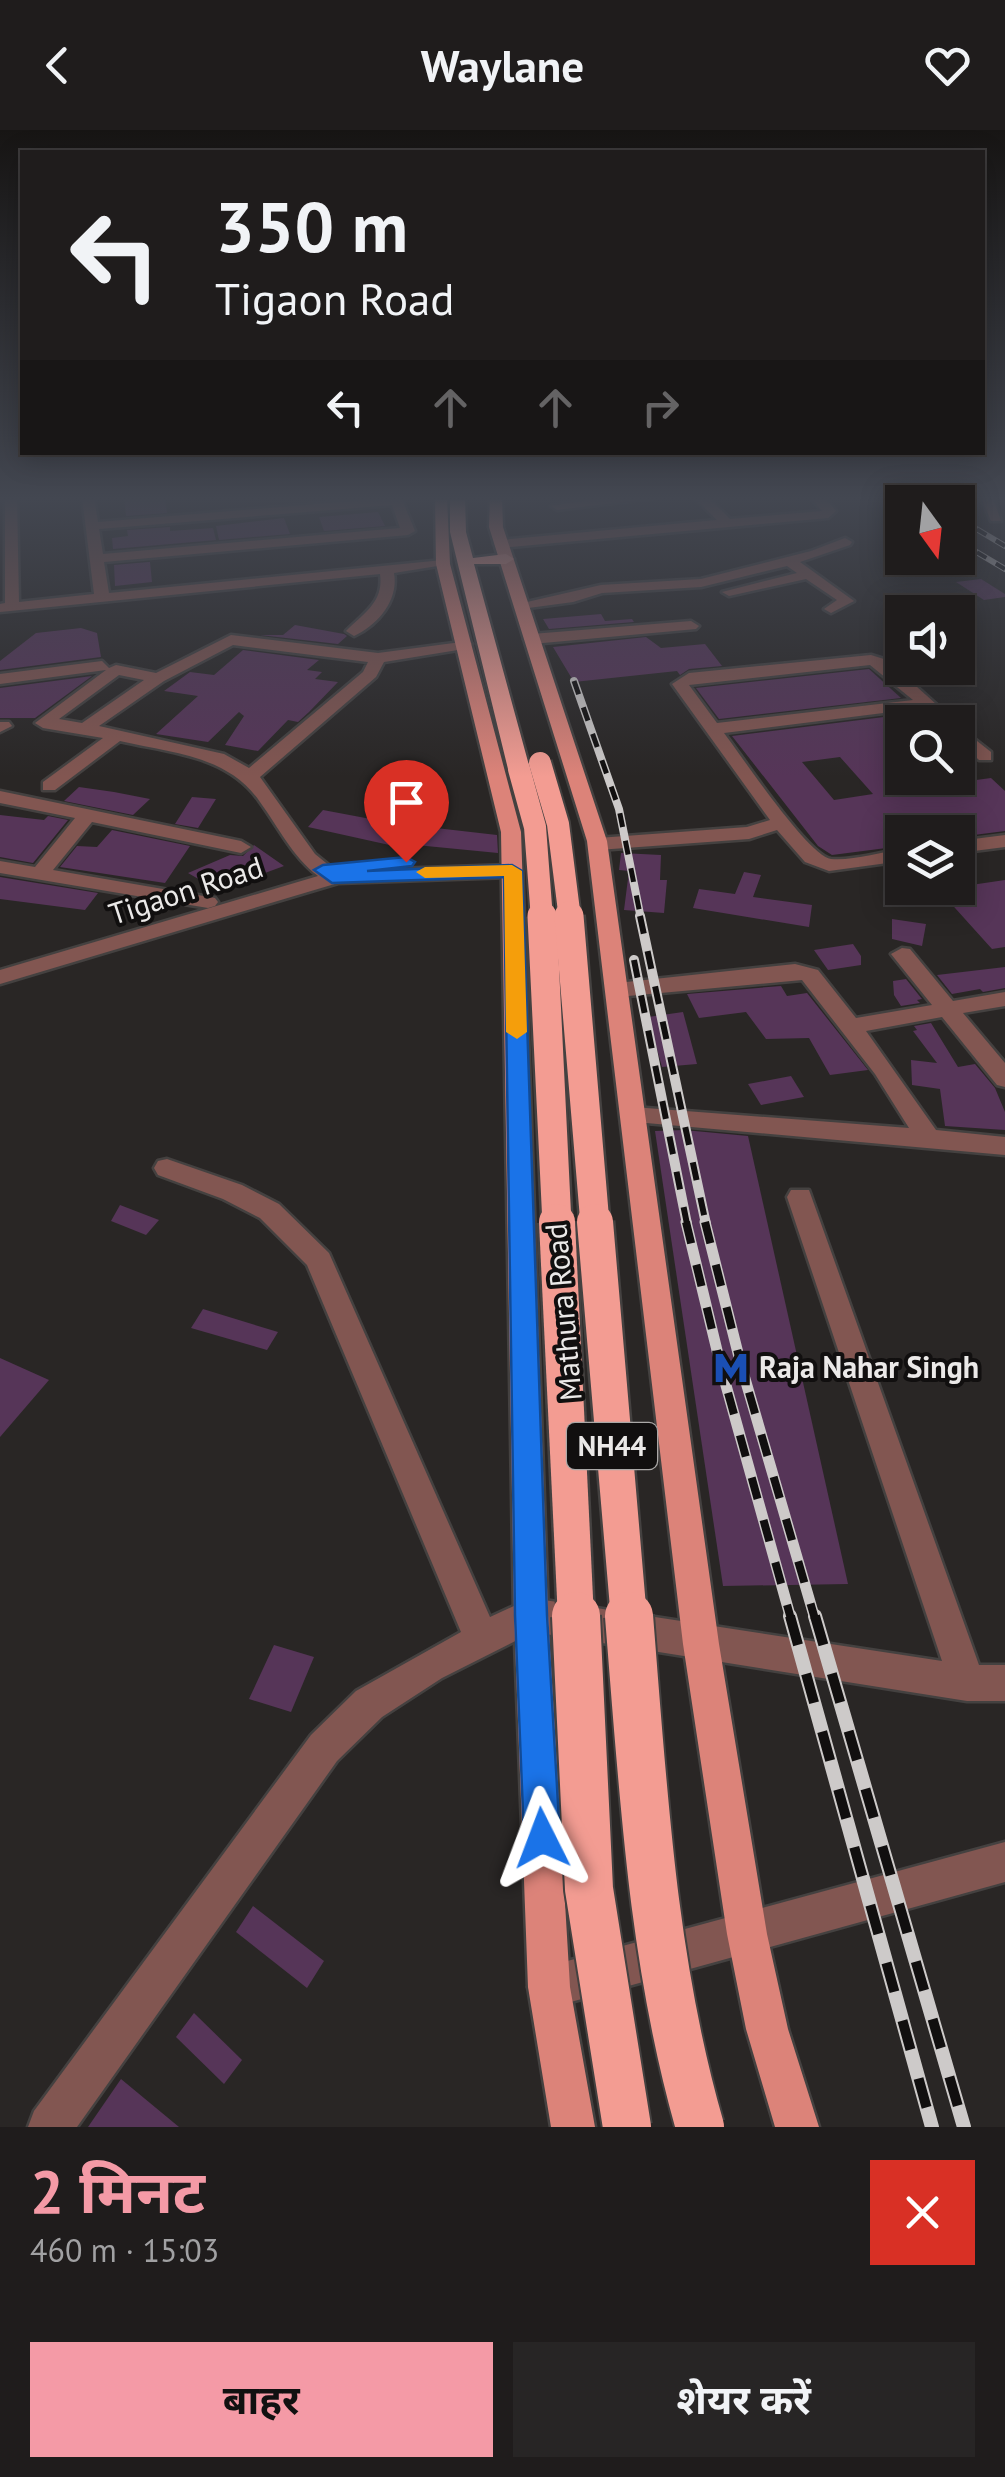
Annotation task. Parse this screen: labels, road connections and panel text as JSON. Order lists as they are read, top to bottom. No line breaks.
{"streets":{"highway":["Mathura Road","NH44"],"street":["Tigaon Road"]},"places":{"metro station":["Raja Nahar Singh"]},"north":"bottom","page":{"header":"Waylane","turn":["350 m","Tigaon Road"],"heading":["2 मिनट","460 m · 15:03"],"buttons":["बाहर","शेयर करें"]}}
